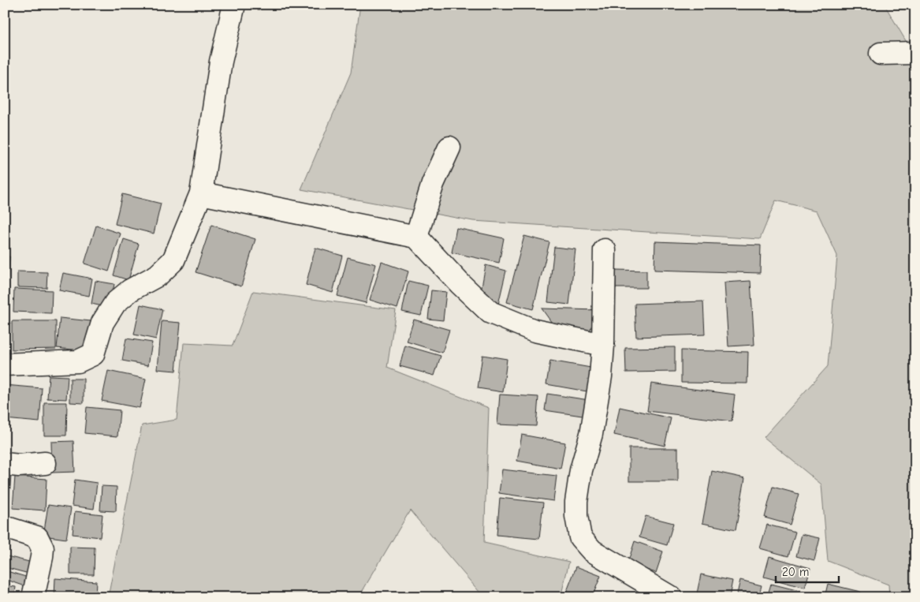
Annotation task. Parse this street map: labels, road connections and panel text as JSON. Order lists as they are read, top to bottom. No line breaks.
{"scale_bar":"20 m"}
